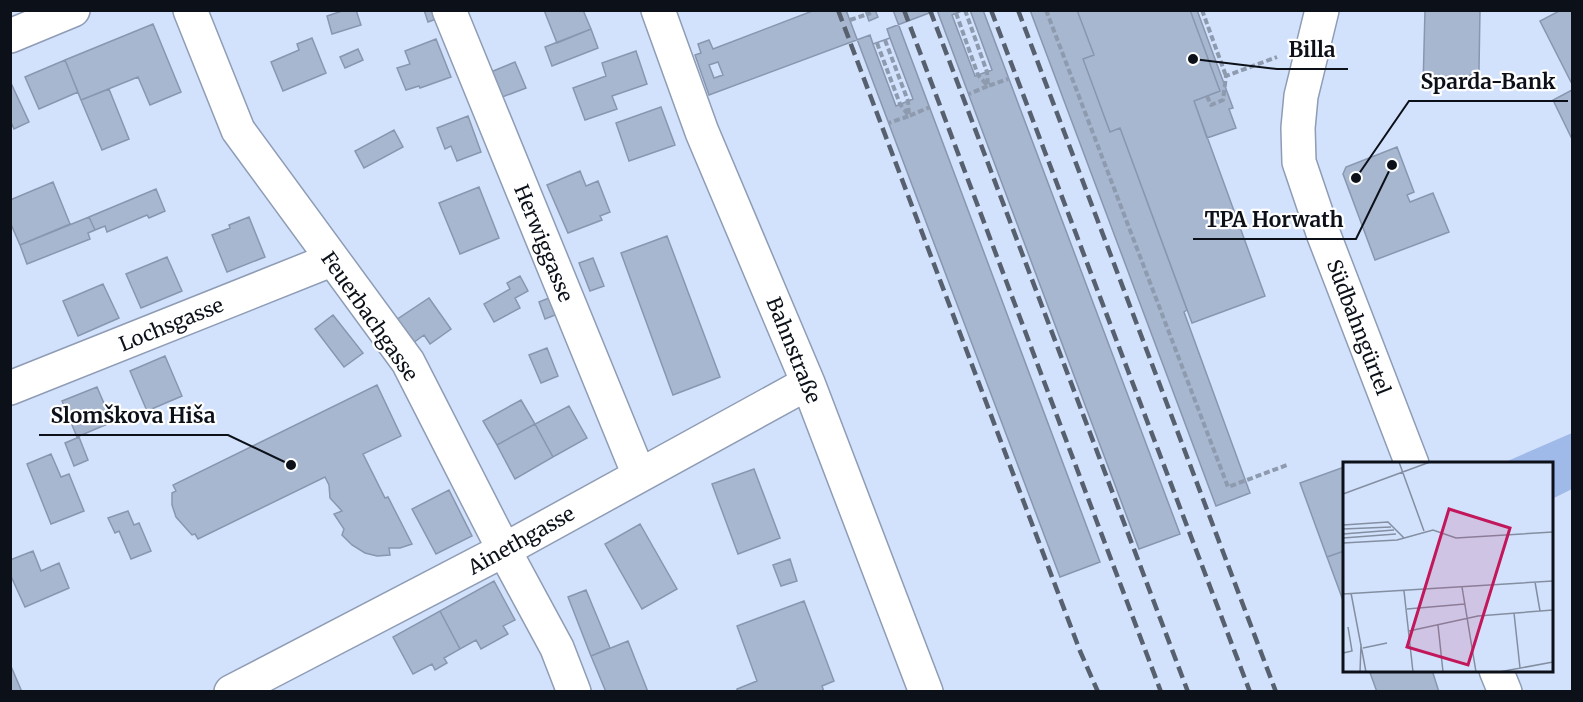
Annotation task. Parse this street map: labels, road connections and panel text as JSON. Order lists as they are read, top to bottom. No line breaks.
{"streets":{"street":["Herwiggasse","Feuerbachgasse","Lochsgasse","Südbahngürtel","Bahnstraße","Ainethgasse"]},"crossings":[["Herwiggasse","Ainethgasse"],["Feuerbachgasse","Lochsgasse"],["Feuerbachgasse","Ainethgasse"],["Bahnstraße","Ainethgasse"]],"places":["Billa","TPA Horwath","Sparda-Bank","Slomškova Hiša"]}
